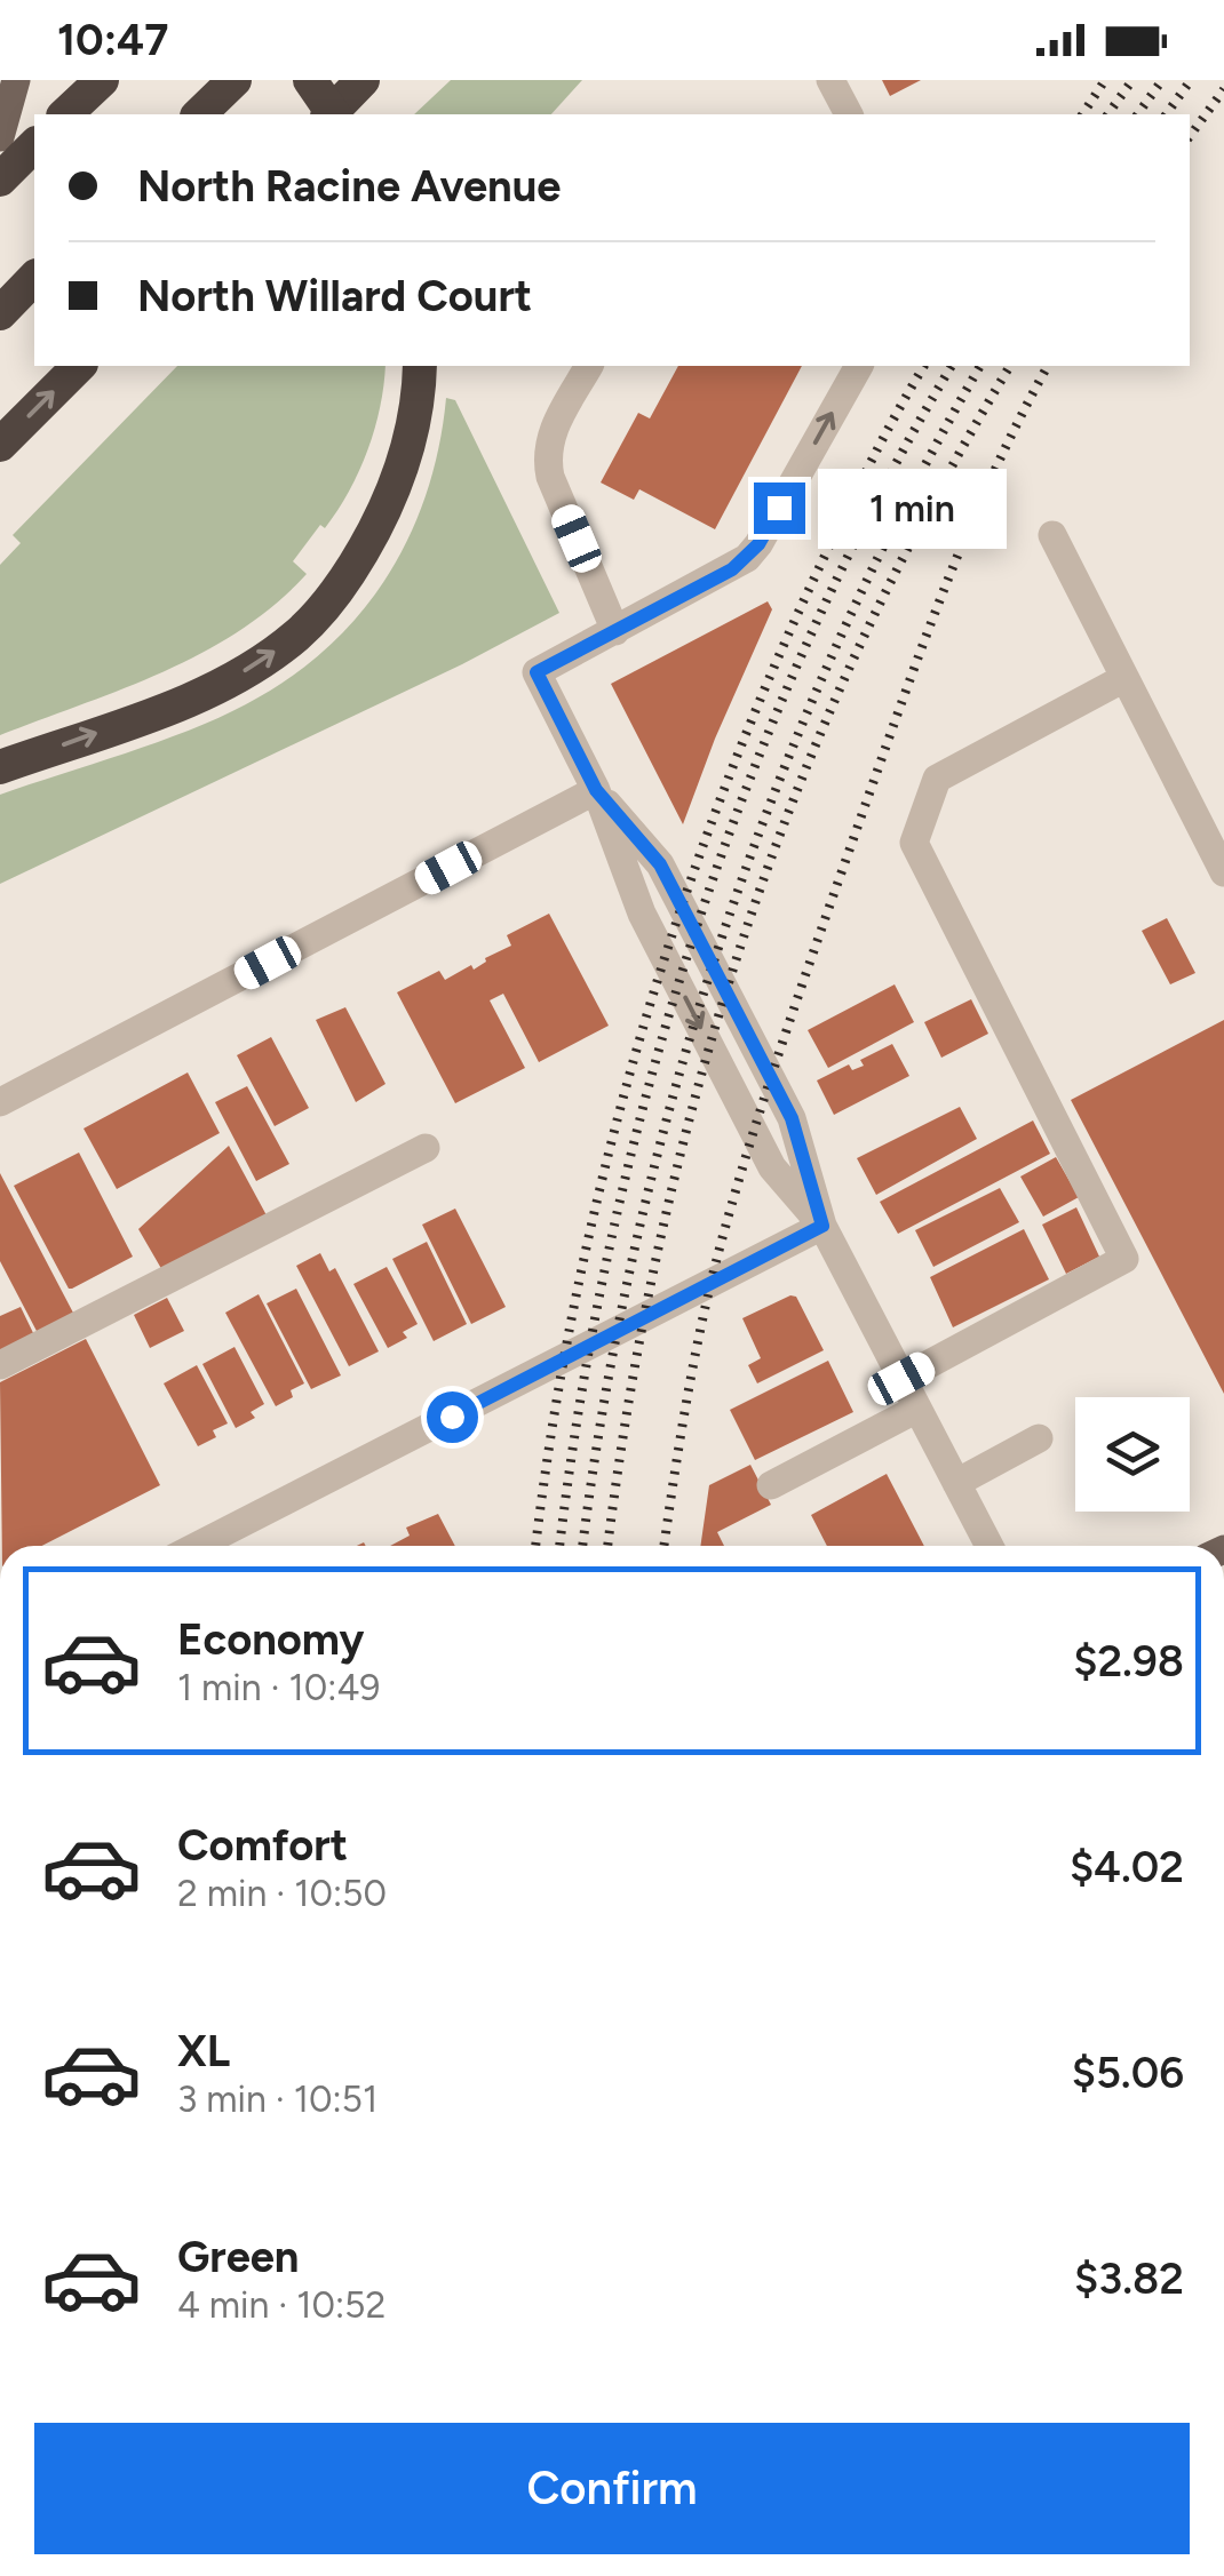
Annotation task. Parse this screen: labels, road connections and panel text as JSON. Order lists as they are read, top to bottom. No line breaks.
{"page":{"status":"10:47","banner":["North Racine Avenue","North Willard Court"],"bubble":"1 min","list":[{"name":"Economy","note":"1 min · 10:49","value":"$2.98"},{"name":"Comfort","note":"2 min · 10:50","value":"$4.02"},{"name":"XL","note":"3 min · 10:51","value":"$5.06"},{"name":"Green","note":"4 min · 10:52","value":"$3.82"}],"buttons":"Confirm"}}
